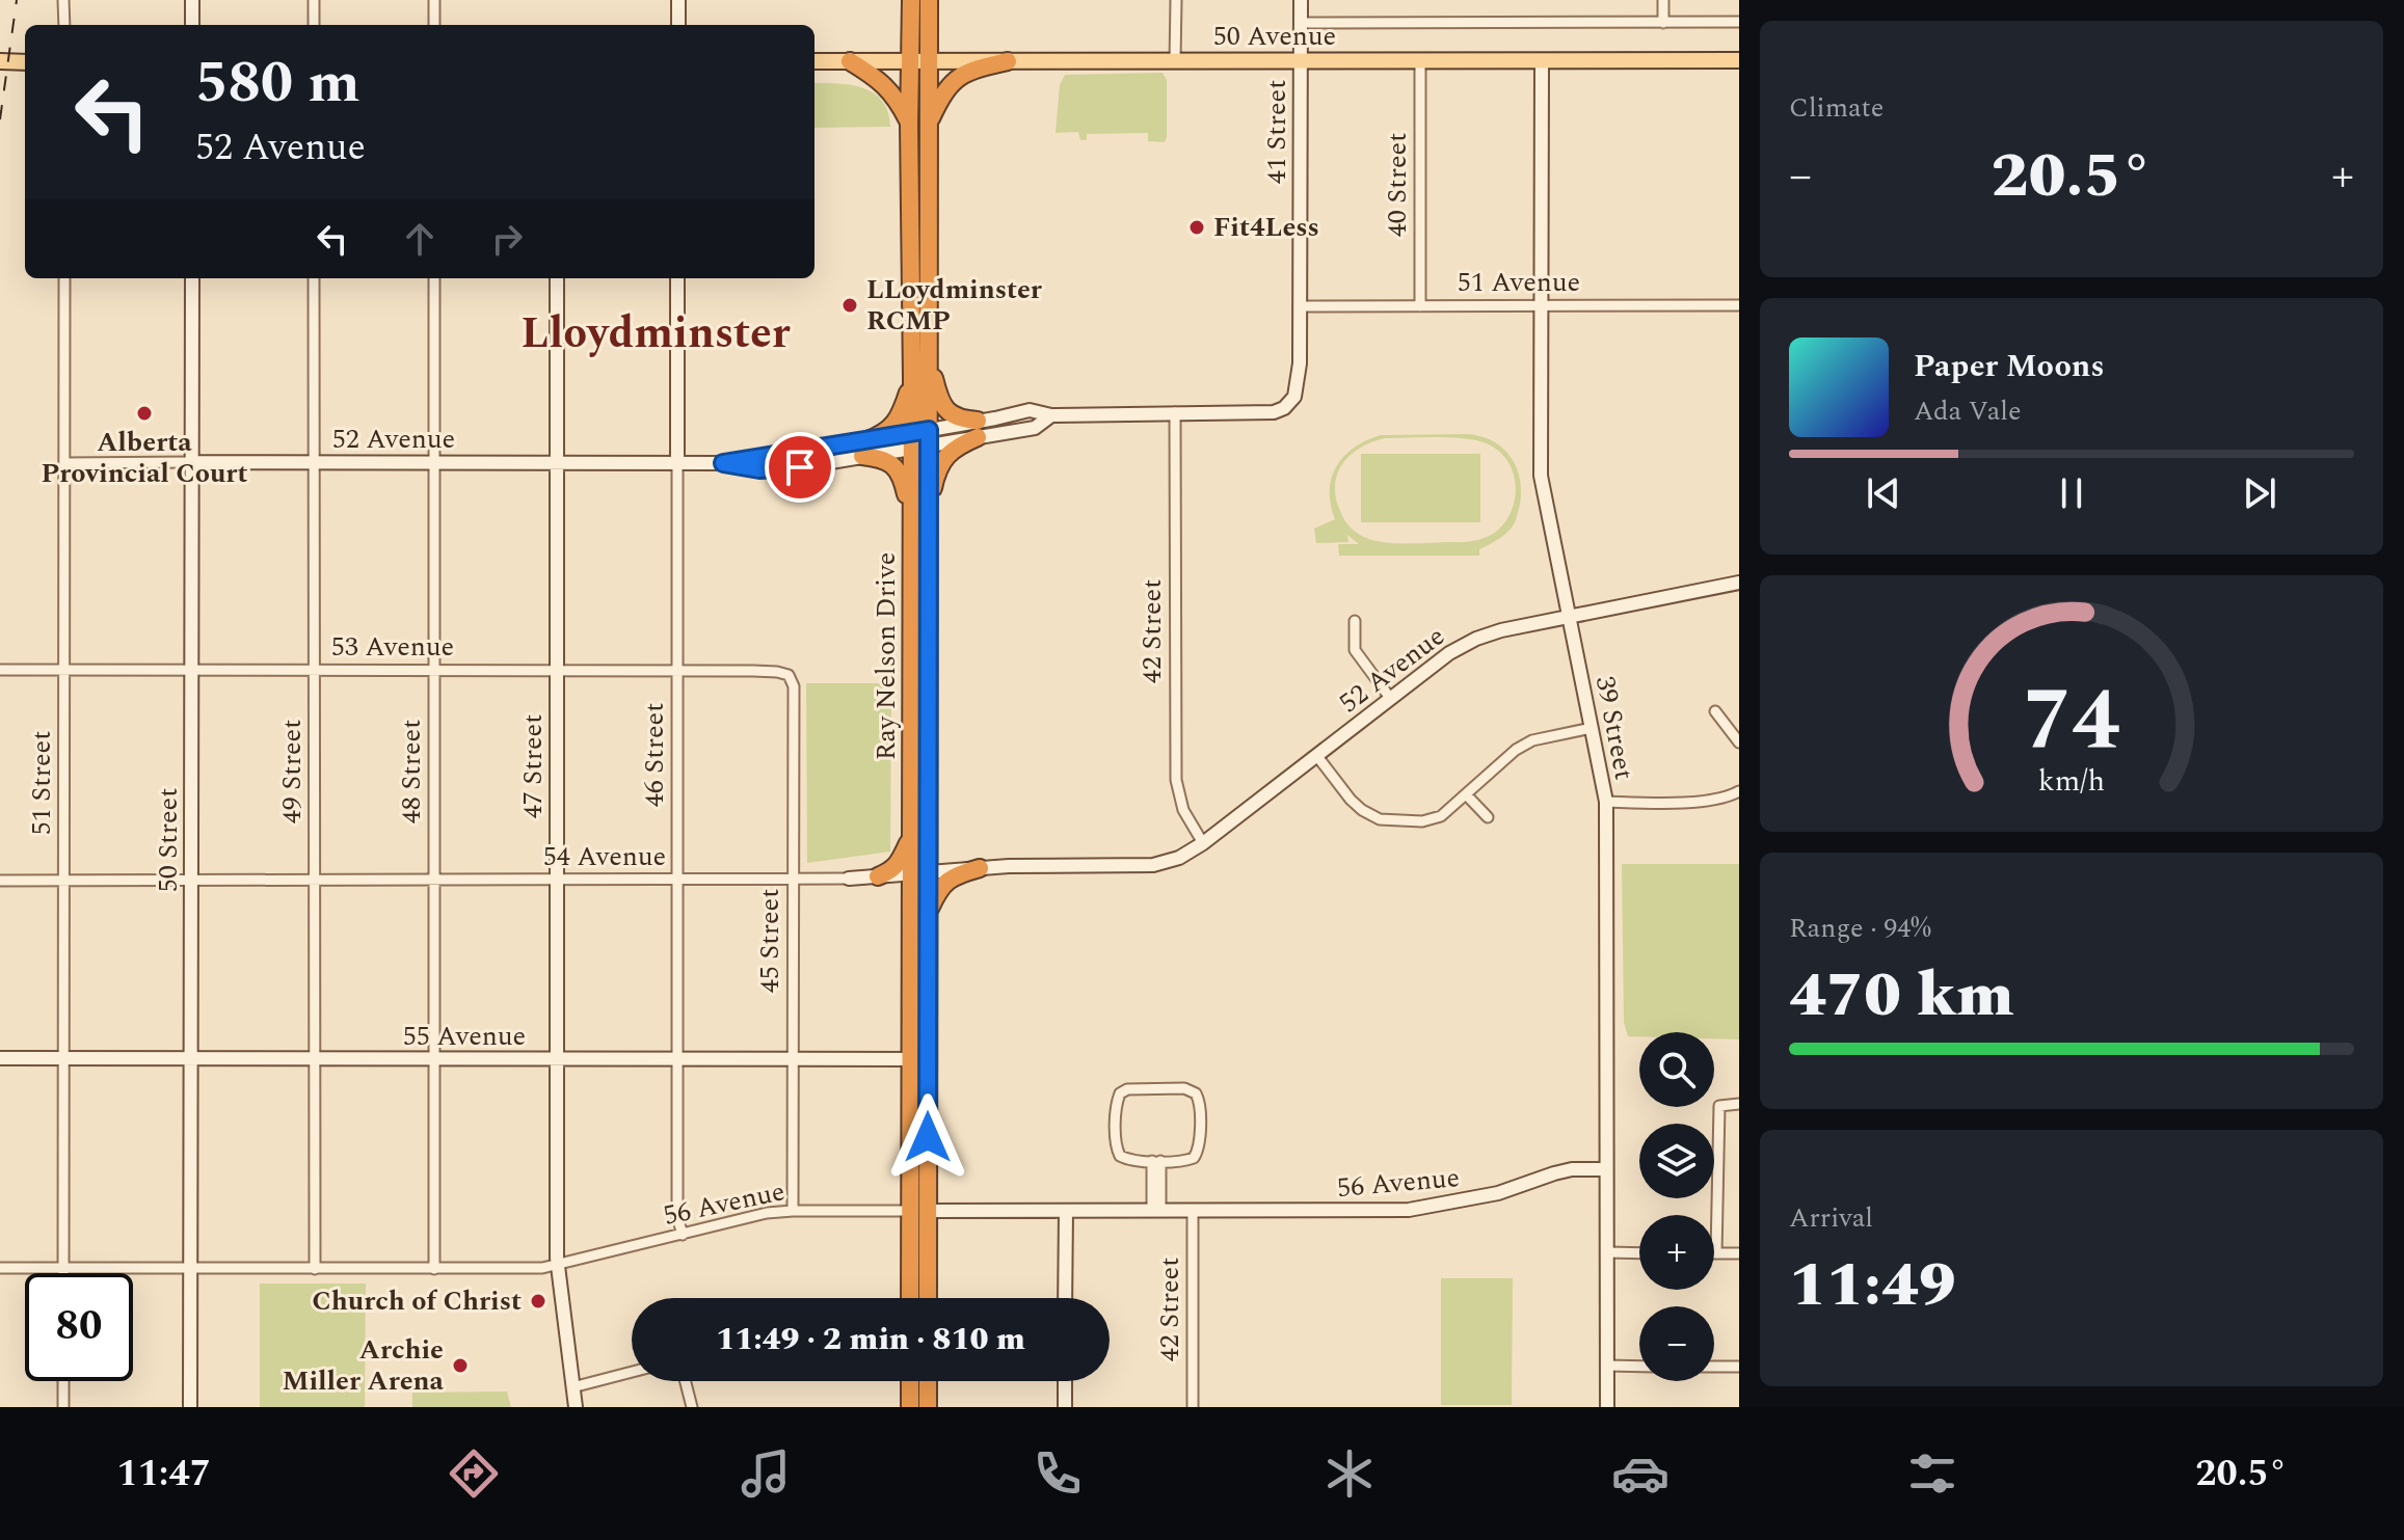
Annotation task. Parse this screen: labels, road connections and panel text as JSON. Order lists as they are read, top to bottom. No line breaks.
{"streets":{"highway":["Ray Nelson Drive"],"main road":["50 Avenue"],"street":["41 Street","40 Street","51 Avenue","52 Avenue","42 Street","53 Avenue","39 Street","46 Street","47 Street","49 Street","48 Street","51 Street","50 Street","54 Avenue","45 Street","55 Avenue","56 Avenue"]},"crossings":[["50 Avenue","41 Street"],["50 Avenue","40 Street"],["50 Avenue","Ray Nelson Drive"],["50 Avenue","39 Street"],["41 Street","51 Avenue"],["41 Street","52 Avenue"],["40 Street","51 Avenue"],["51 Avenue","39 Street"],["52 Avenue","42 Street"],["52 Avenue","Ray Nelson Drive"],["52 Avenue","39 Street"],["52 Avenue","46 Street"],["52 Avenue","47 Street"],["52 Avenue","49 Street"],["52 Avenue","48 Street"],["52 Avenue","51 Street"],["52 Avenue","50 Street"],["52 Avenue","54 Avenue"],["42 Street","54 Avenue"],["42 Street","56 Avenue"],["53 Avenue","46 Street"],["53 Avenue","47 Street"],["53 Avenue","49 Street"],["53 Avenue","48 Street"],["53 Avenue","51 Street"],["53 Avenue","50 Street"],["53 Avenue","45 Street"],["Ray Nelson Drive","54 Avenue"],["Ray Nelson Drive","55 Avenue"],["Ray Nelson Drive","56 Avenue"],["39 Street","56 Avenue"],["46 Street","54 Avenue"],["46 Street","55 Avenue"],["46 Street","56 Avenue"],["47 Street","54 Avenue"],["47 Street","55 Avenue"],["47 Street","56 Avenue"],["49 Street","54 Avenue"],["49 Street","55 Avenue"],["49 Street","56 Avenue"],["48 Street","54 Avenue"],["48 Street","55 Avenue"],["48 Street","56 Avenue"],["51 Street","54 Avenue"],["51 Street","55 Avenue"],["51 Street","56 Avenue"],["50 Street","54 Avenue"],["50 Street","55 Avenue"],["50 Street","56 Avenue"],["54 Avenue","45 Street"],["45 Street","55 Avenue"],["45 Street","56 Avenue"]],"districts":["Lloydminster"],"places":["Fit4Less","LLoydminster RCMP","Alberta Provincial Court","Church of Christ","Archie Miller Arena"],"page":{"tile":["Climate",["Range · 94%","470 km"],["Arrival","11:49"]],"turn":["580 m","52 Avenue"],"heat":["−","20.5°","+"],"song":["Paper Moons","Ada Vale"],"map_buttons":["+","−"],"limit":"80","trip":"11:49 · 2 min · 810 m","tabs":["11:47","20.5°"],"gauge":["74","km/h"]}}
